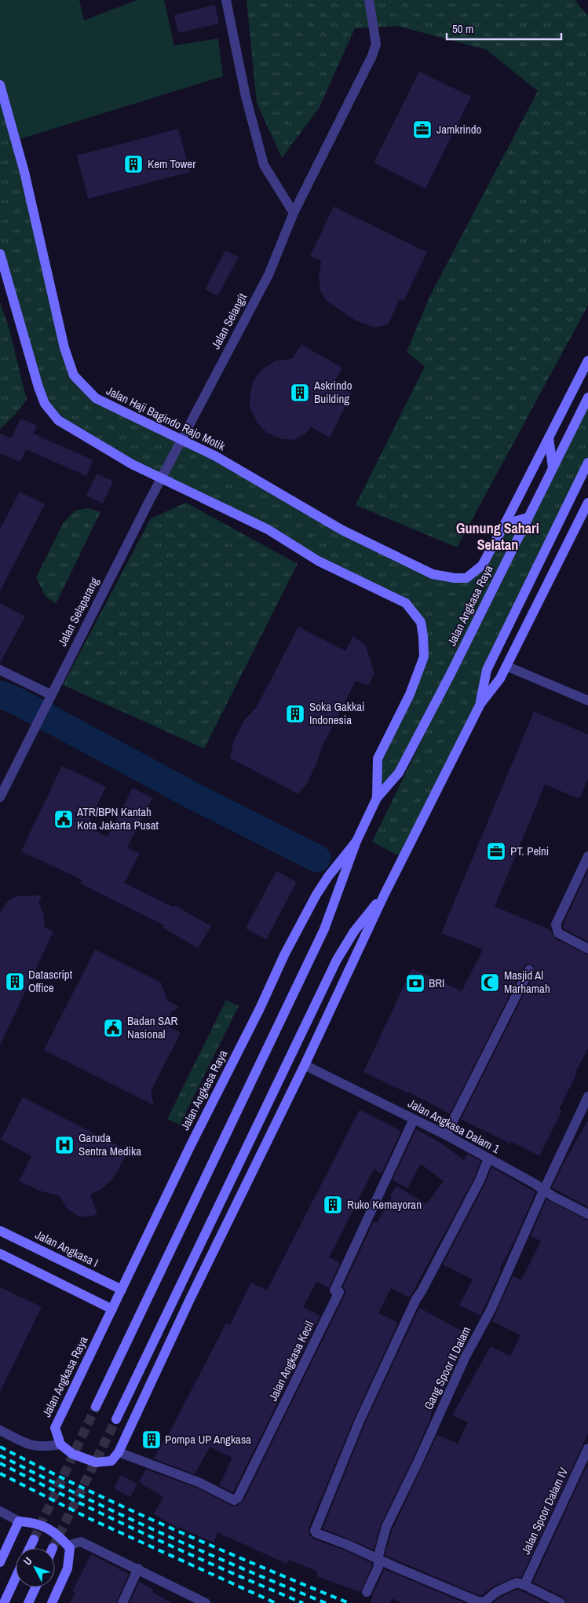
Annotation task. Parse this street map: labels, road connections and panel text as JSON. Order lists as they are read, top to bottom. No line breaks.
{"streets":{"main road":["Jalan Haji Bagindo Rajo Motik","Jalan Angkasa Raya","Jalan Angkasa I"],"street":["Jalan Selangit","Jalan Selaparang","Jalan Angkasa Dalam 1","Jalan Angkasa Kecil","Gang Spoor II Dalam","Jalan Spoor Dalam IV"]},"crossings":[["Jalan Selangit","Jalan Haji Bagindo Rajo Motik"],["Jalan Selangit","Jalan Selaparang"],["Jalan Haji Bagindo Rajo Motik","Jalan Angkasa Raya"],["Jalan Haji Bagindo Rajo Motik","Jalan Selaparang"],["Jalan Angkasa Raya","Jalan Selaparang"],["Jalan Angkasa Raya","Jalan Angkasa I"],["Jalan Angkasa Dalam 1","Jalan Angkasa Kecil"],["Jalan Angkasa Dalam 1","Gang Spoor II Dalam"]],"districts":["Gunung Sahari Selatan"],"places":{"office":["Jamkrindo","PT. Pelni"],"building":["Kem Tower","Askrindo Building","Soka Gakkai Indonesia","Datascript Office","Ruko Kemayoran","Pompa UP Angkasa"],"public building":["ATR/BPN Kantah Kota Jakarta Pusat","Badan SAR Nasional"],"mosque":["Masjid Al Marhamah"],"bank":["BRI"],"hospital":["Garuda Sentra Medika"]},"scale_bar":"50 m","north":"top left"}
